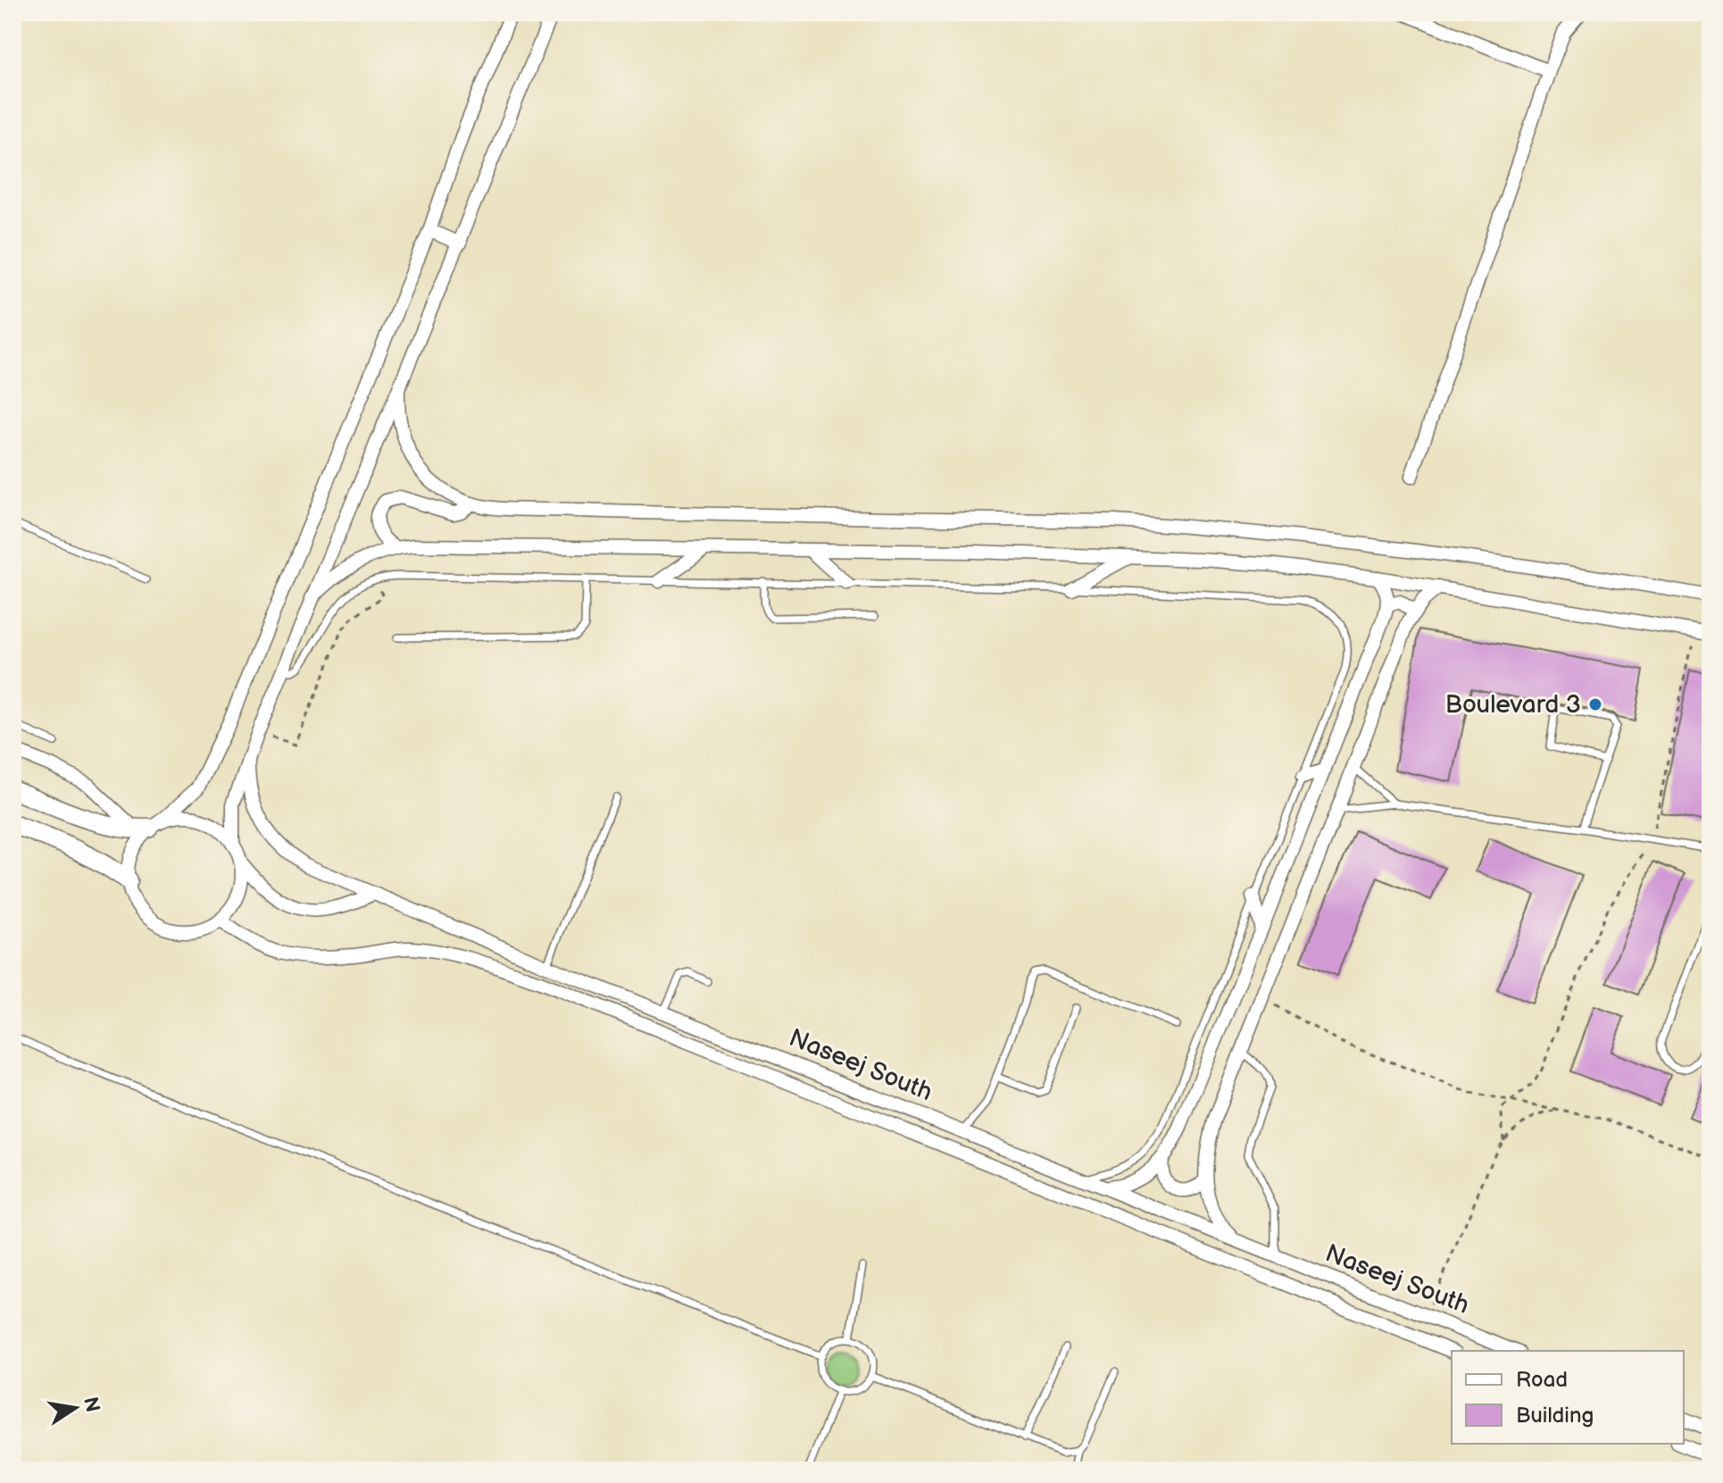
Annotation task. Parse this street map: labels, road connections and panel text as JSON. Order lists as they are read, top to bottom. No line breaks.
{"streets":{"street":["Naseej South"]},"places":["Boulevard 3"],"legend":["Road","Building"],"north":"right"}
